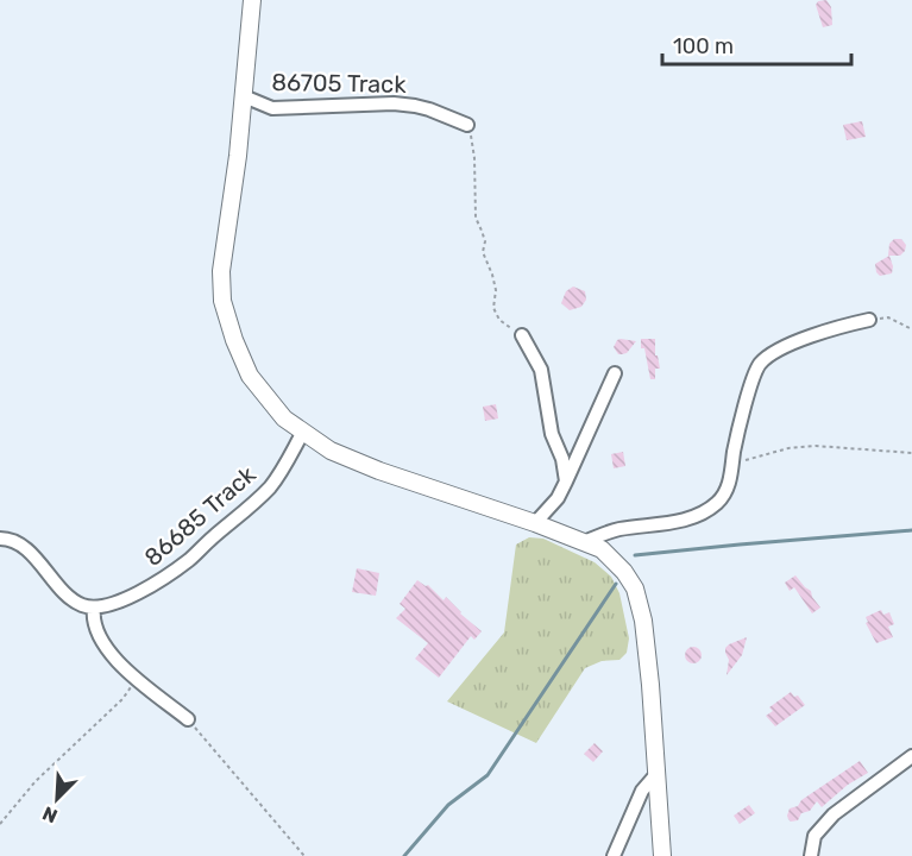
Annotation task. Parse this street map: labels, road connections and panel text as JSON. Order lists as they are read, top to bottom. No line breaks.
{"streets":{"street":["86705 Track","86685 Track"]},"scale_bar":"100 m","north":"bottom left"}
